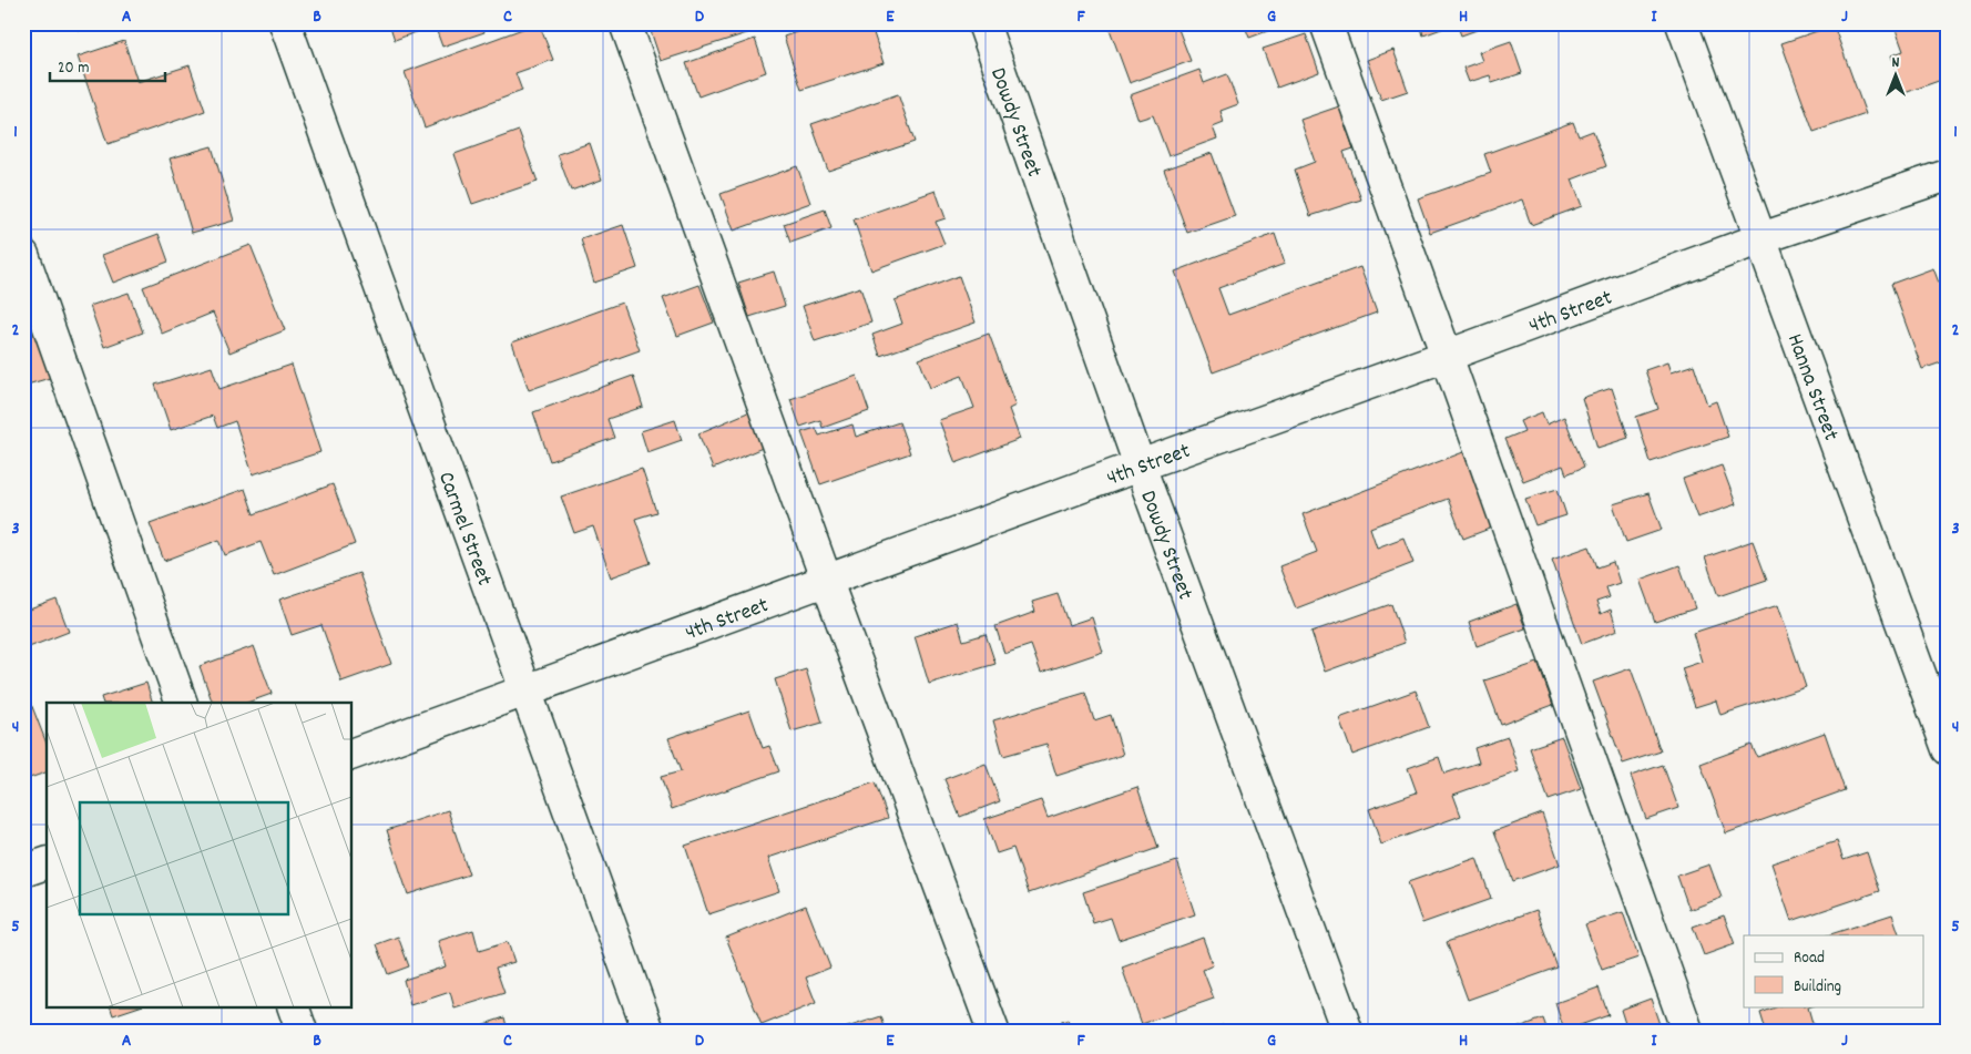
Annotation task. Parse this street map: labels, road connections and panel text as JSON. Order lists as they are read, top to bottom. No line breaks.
{"streets":{"street":["Dowdy Street","4th Street","Hanna Street","Carmel Street"]},"crossings":[["Dowdy Street","4th Street"],["4th Street","Hanna Street"],["4th Street","Carmel Street"]],"legend":["Road","Building"],"scale_bar":"20 m","north":"top","grid":{"columns":["A","B","C","D","E","F","G","H","I","J"],"rows":["1","2","3","4","5"]}}
